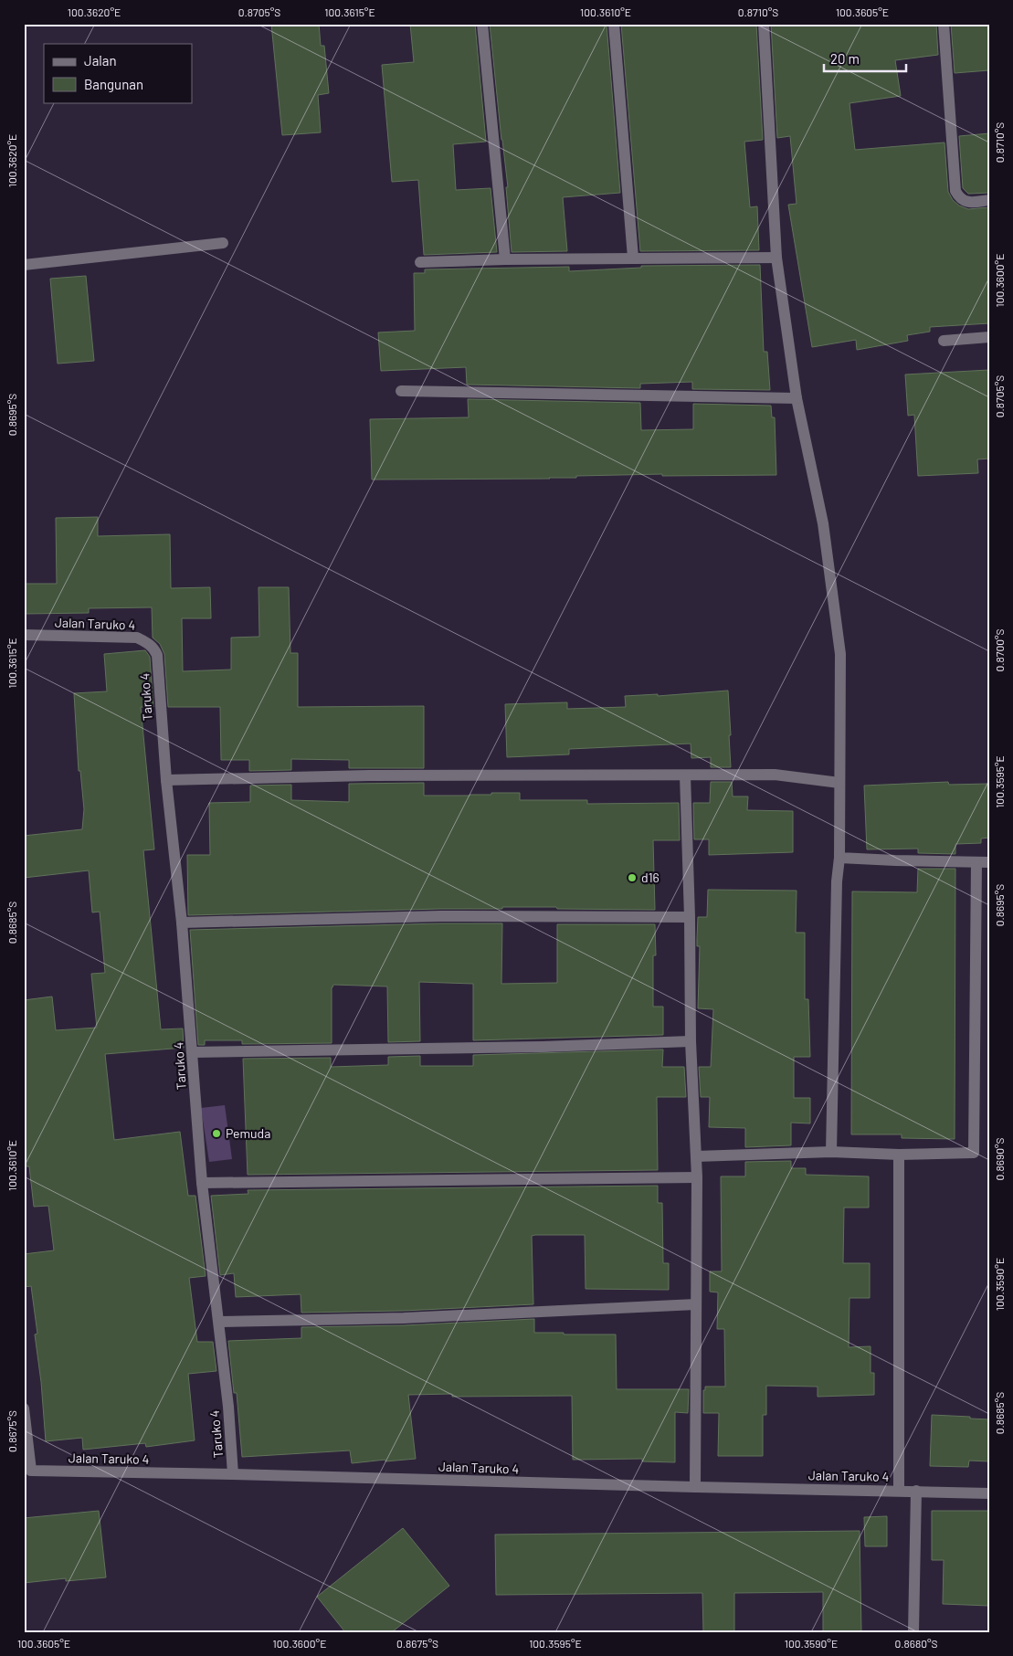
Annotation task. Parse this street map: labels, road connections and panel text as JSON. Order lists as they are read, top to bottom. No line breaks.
{"streets":{"street":["Jalan Taruko 4","Taruko 4"]},"crossings":[["Jalan Taruko 4","Taruko 4"]],"places":["d16","Pemuda"],"legend":["Jalan","Bangunan"],"scale_bar":"20 m","coordinates":["100.3620°E","0.8705°S","100.3615°E","100.3610°E","0.8710°S","100.3605°E","100.3600°E","0.8695°S","0.8700°S","100.3595°E","0.8685°S","0.8690°S","100.3590°E","0.8675°S","0.8680°S"]}
